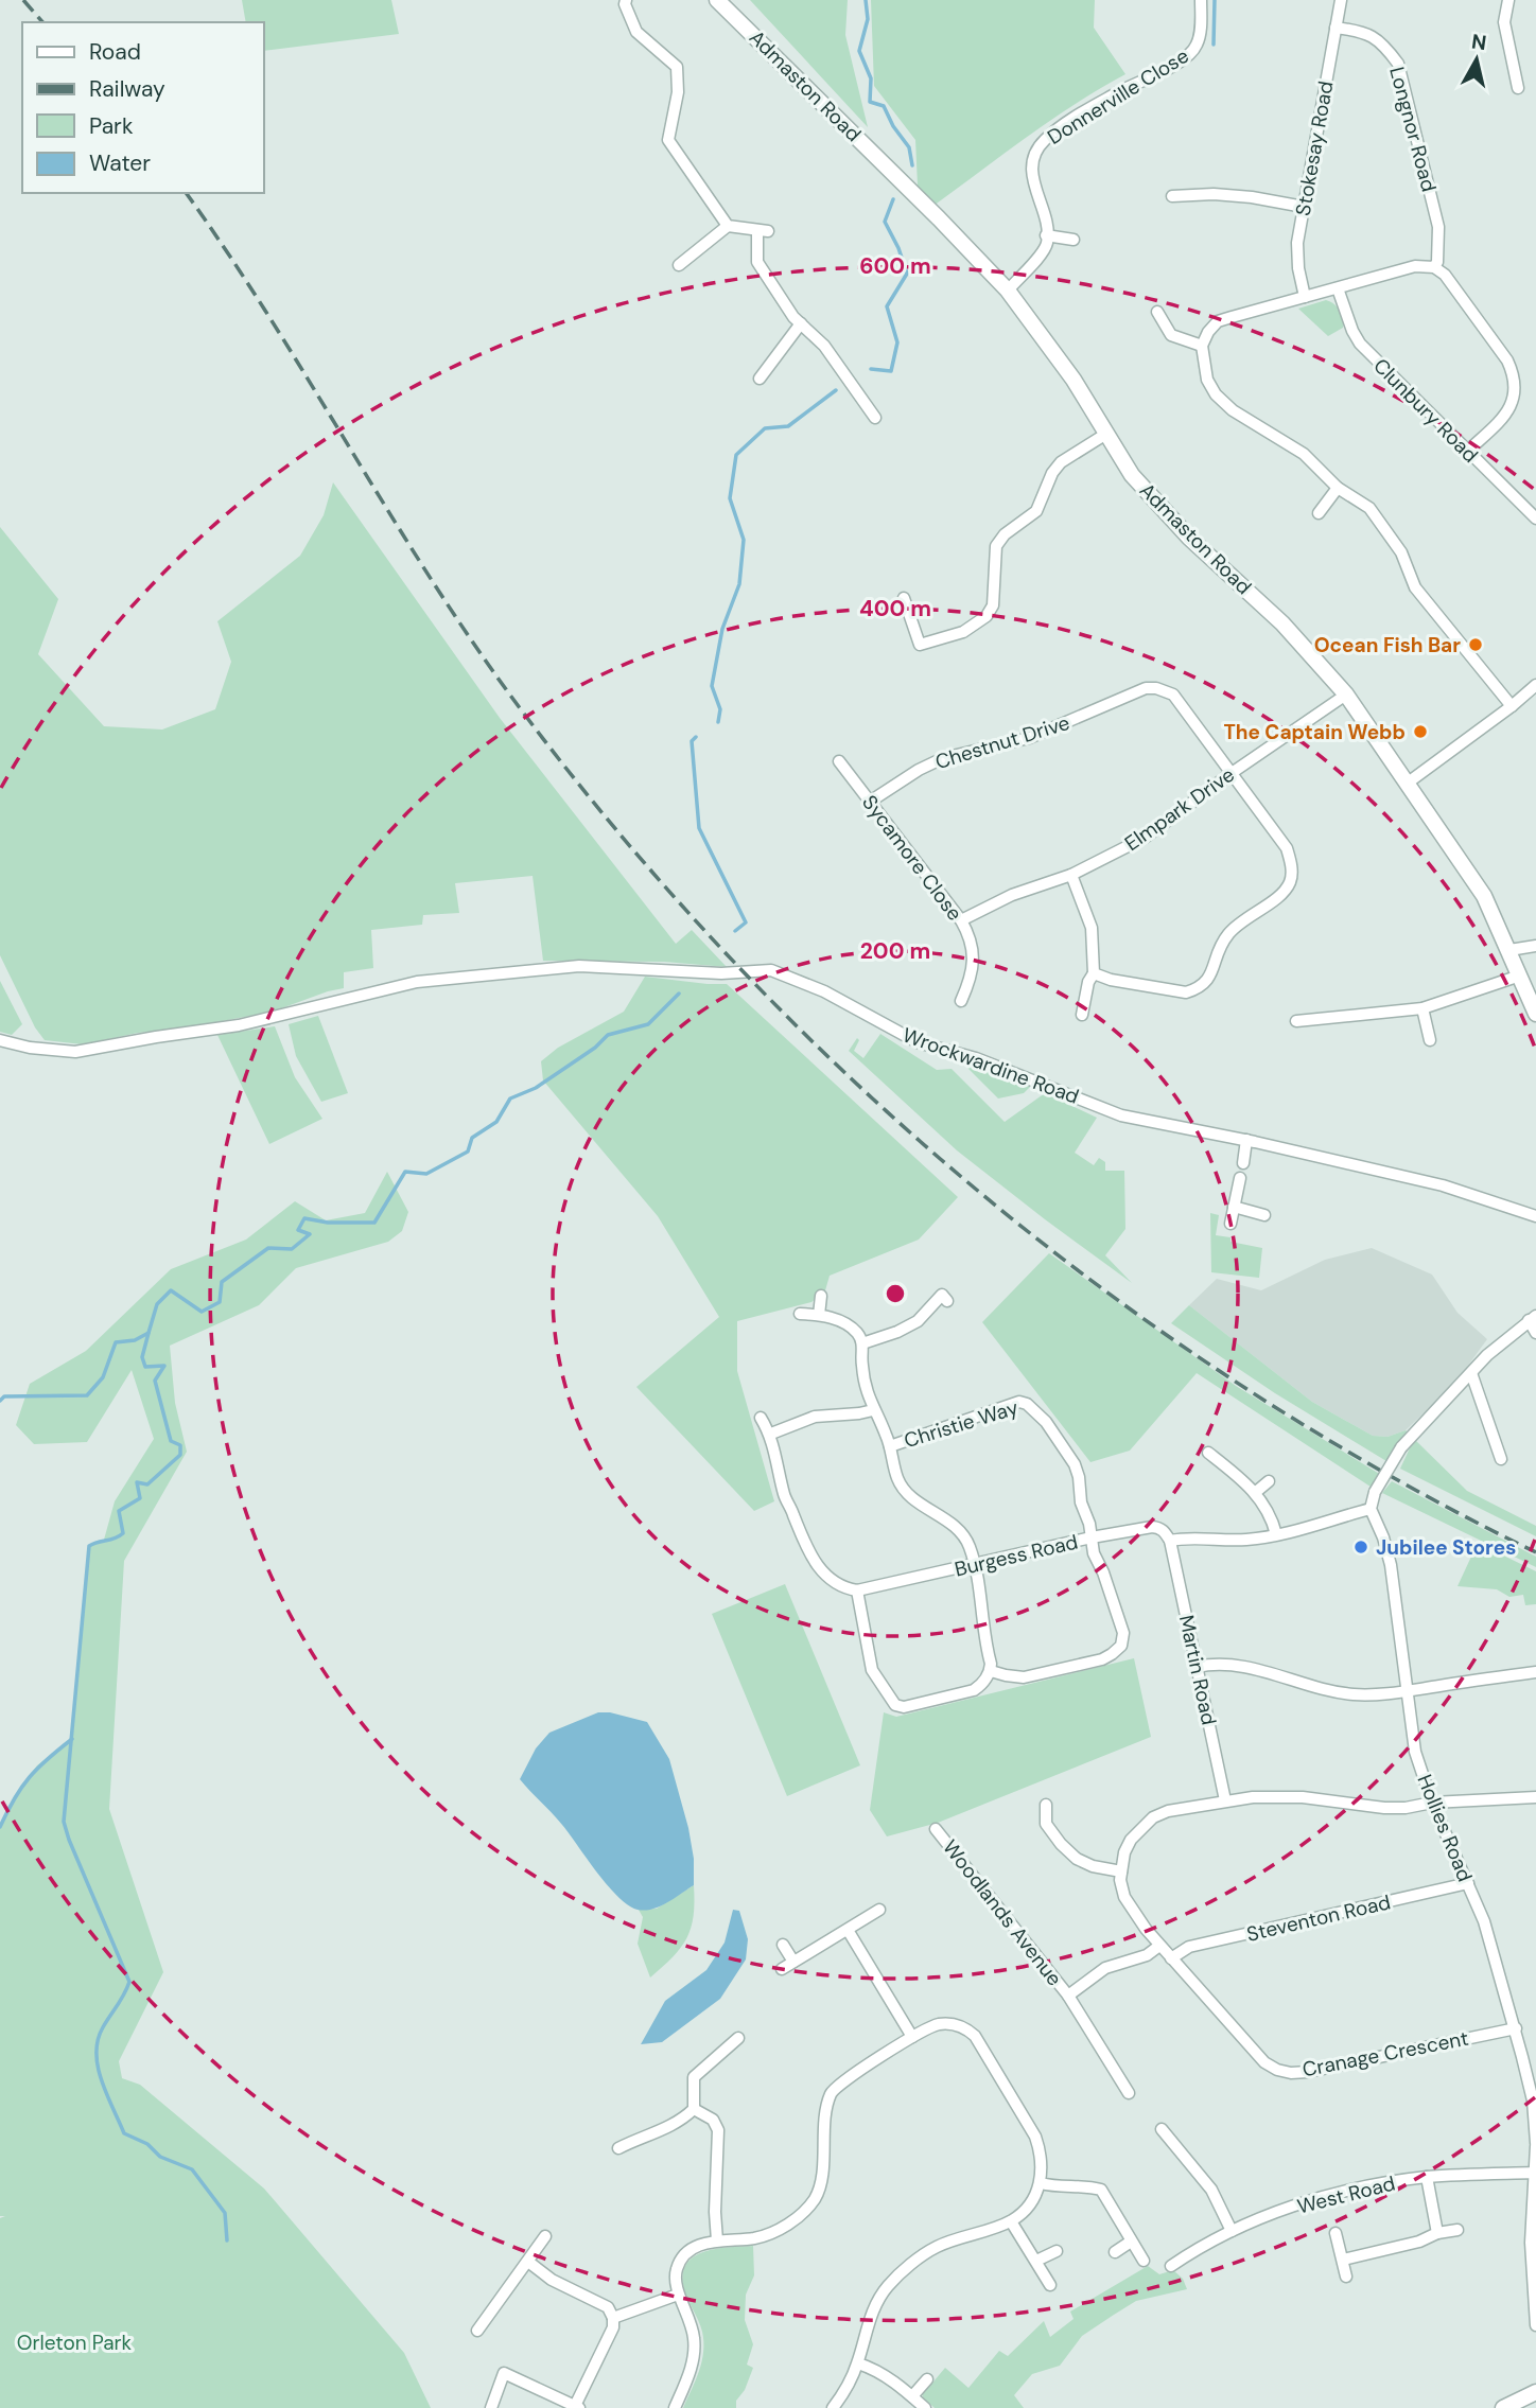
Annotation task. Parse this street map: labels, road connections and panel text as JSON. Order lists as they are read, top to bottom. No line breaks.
{"streets":{"street":["Admaston Road","Donnerville Close","Longnor Road","Stokesay Road","Clunbury Road","Chestnut Drive","Elmpark Drive","Sycamore Close","Wrockwardine Road","Christie Way","Burgess Road","Martin Road","Hollies Road","Woodlands Avenue","Steventon Road","Cranage Crescent","West Road"]},"crossings":[["Admaston Road","Elmpark Drive"],["Longnor Road","Stokesay Road"],["Chestnut Drive","Elmpark Drive"],["Chestnut Drive","Sycamore Close"],["Elmpark Drive","Sycamore Close"],["Christie Way","Burgess Road"],["Burgess Road","Martin Road"],["Hollies Road","Steventon Road"],["Hollies Road","Cranage Crescent"],["Hollies Road","West Road"],["Woodlands Avenue","Cranage Crescent"],["Steventon Road","Cranage Crescent"]],"parks":["Orleton Park"],"places":["Ocean Fish Bar","The Captain Webb","Jubilee Stores"],"legend":["Road","Railway","Park","Water"],"north":"top","rings":["600 m","400 m","200 m"]}
